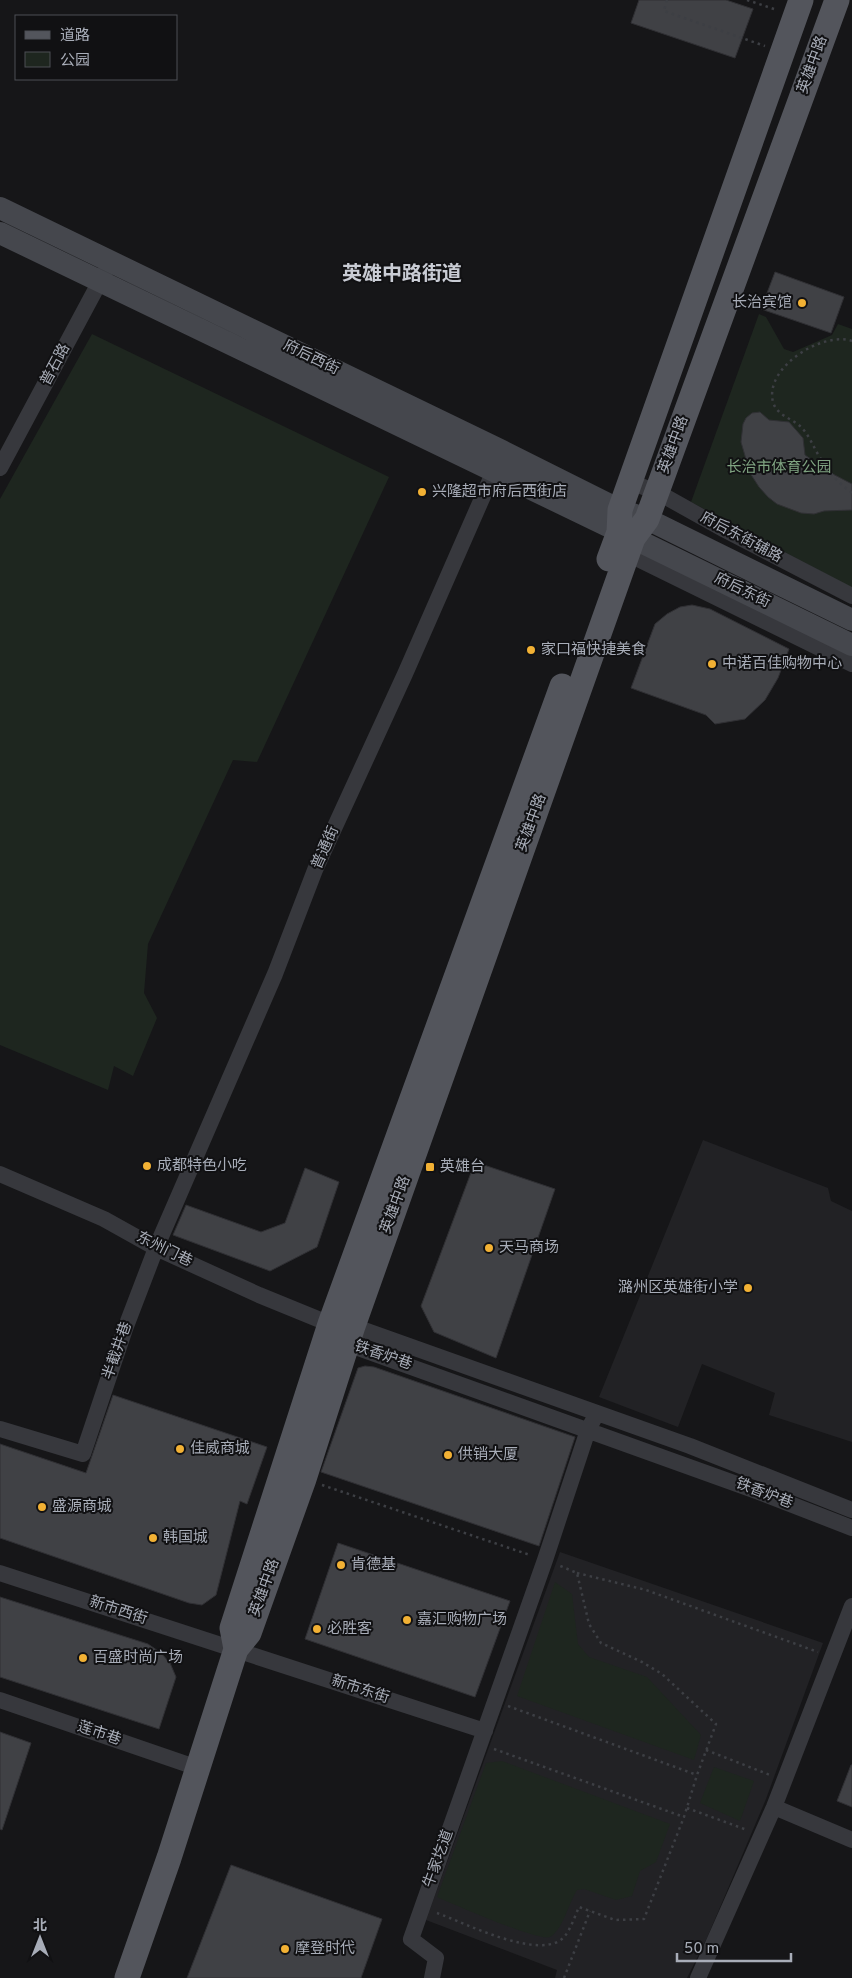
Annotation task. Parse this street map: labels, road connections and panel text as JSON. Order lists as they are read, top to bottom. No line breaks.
{"streets":{"main road":["英雄中路","府后西街","府后东街"],"street":["普石路","府后东街辅路","普通街","东州门巷","半截井巷","铁香炉巷","新市西街","新市东街","莲市巷","牛家圪道"]},"crossings":[["英雄中路","府后西街"],["英雄中路","府后东街辅路"],["英雄中路","府后东街"],["英雄中路","东州门巷"],["英雄中路","铁香炉巷"],["英雄中路","新市西街"],["英雄中路","新市东街"],["英雄中路","莲市巷"],["府后西街","普石路"],["府后西街","府后东街"],["府后西街","普通街"],["普通街","东州门巷"],["普通街","半截井巷"],["东州门巷","半截井巷"],["东州门巷","铁香炉巷"],["铁香炉巷","牛家圪道"],["新市西街","新市东街"],["新市东街","牛家圪道"]],"districts":["英雄中路街道"],"parks":["长治市体育公园"],"places":{"other":["长治宾馆","兴隆超市府后西街店","家口福快捷美食","中诺百佳购物中心","成都特色小吃","天马商场","潞州区英雄街小学","佳威商城","供销大厦","盛源商城","韩国城","肯德基","嘉汇购物广场","必胜客","百盛时尚广场","摩登时代"],"transit":["英雄台"]},"legend":["道路","公园"],"scale_bar":"50 m","north":"top"}
